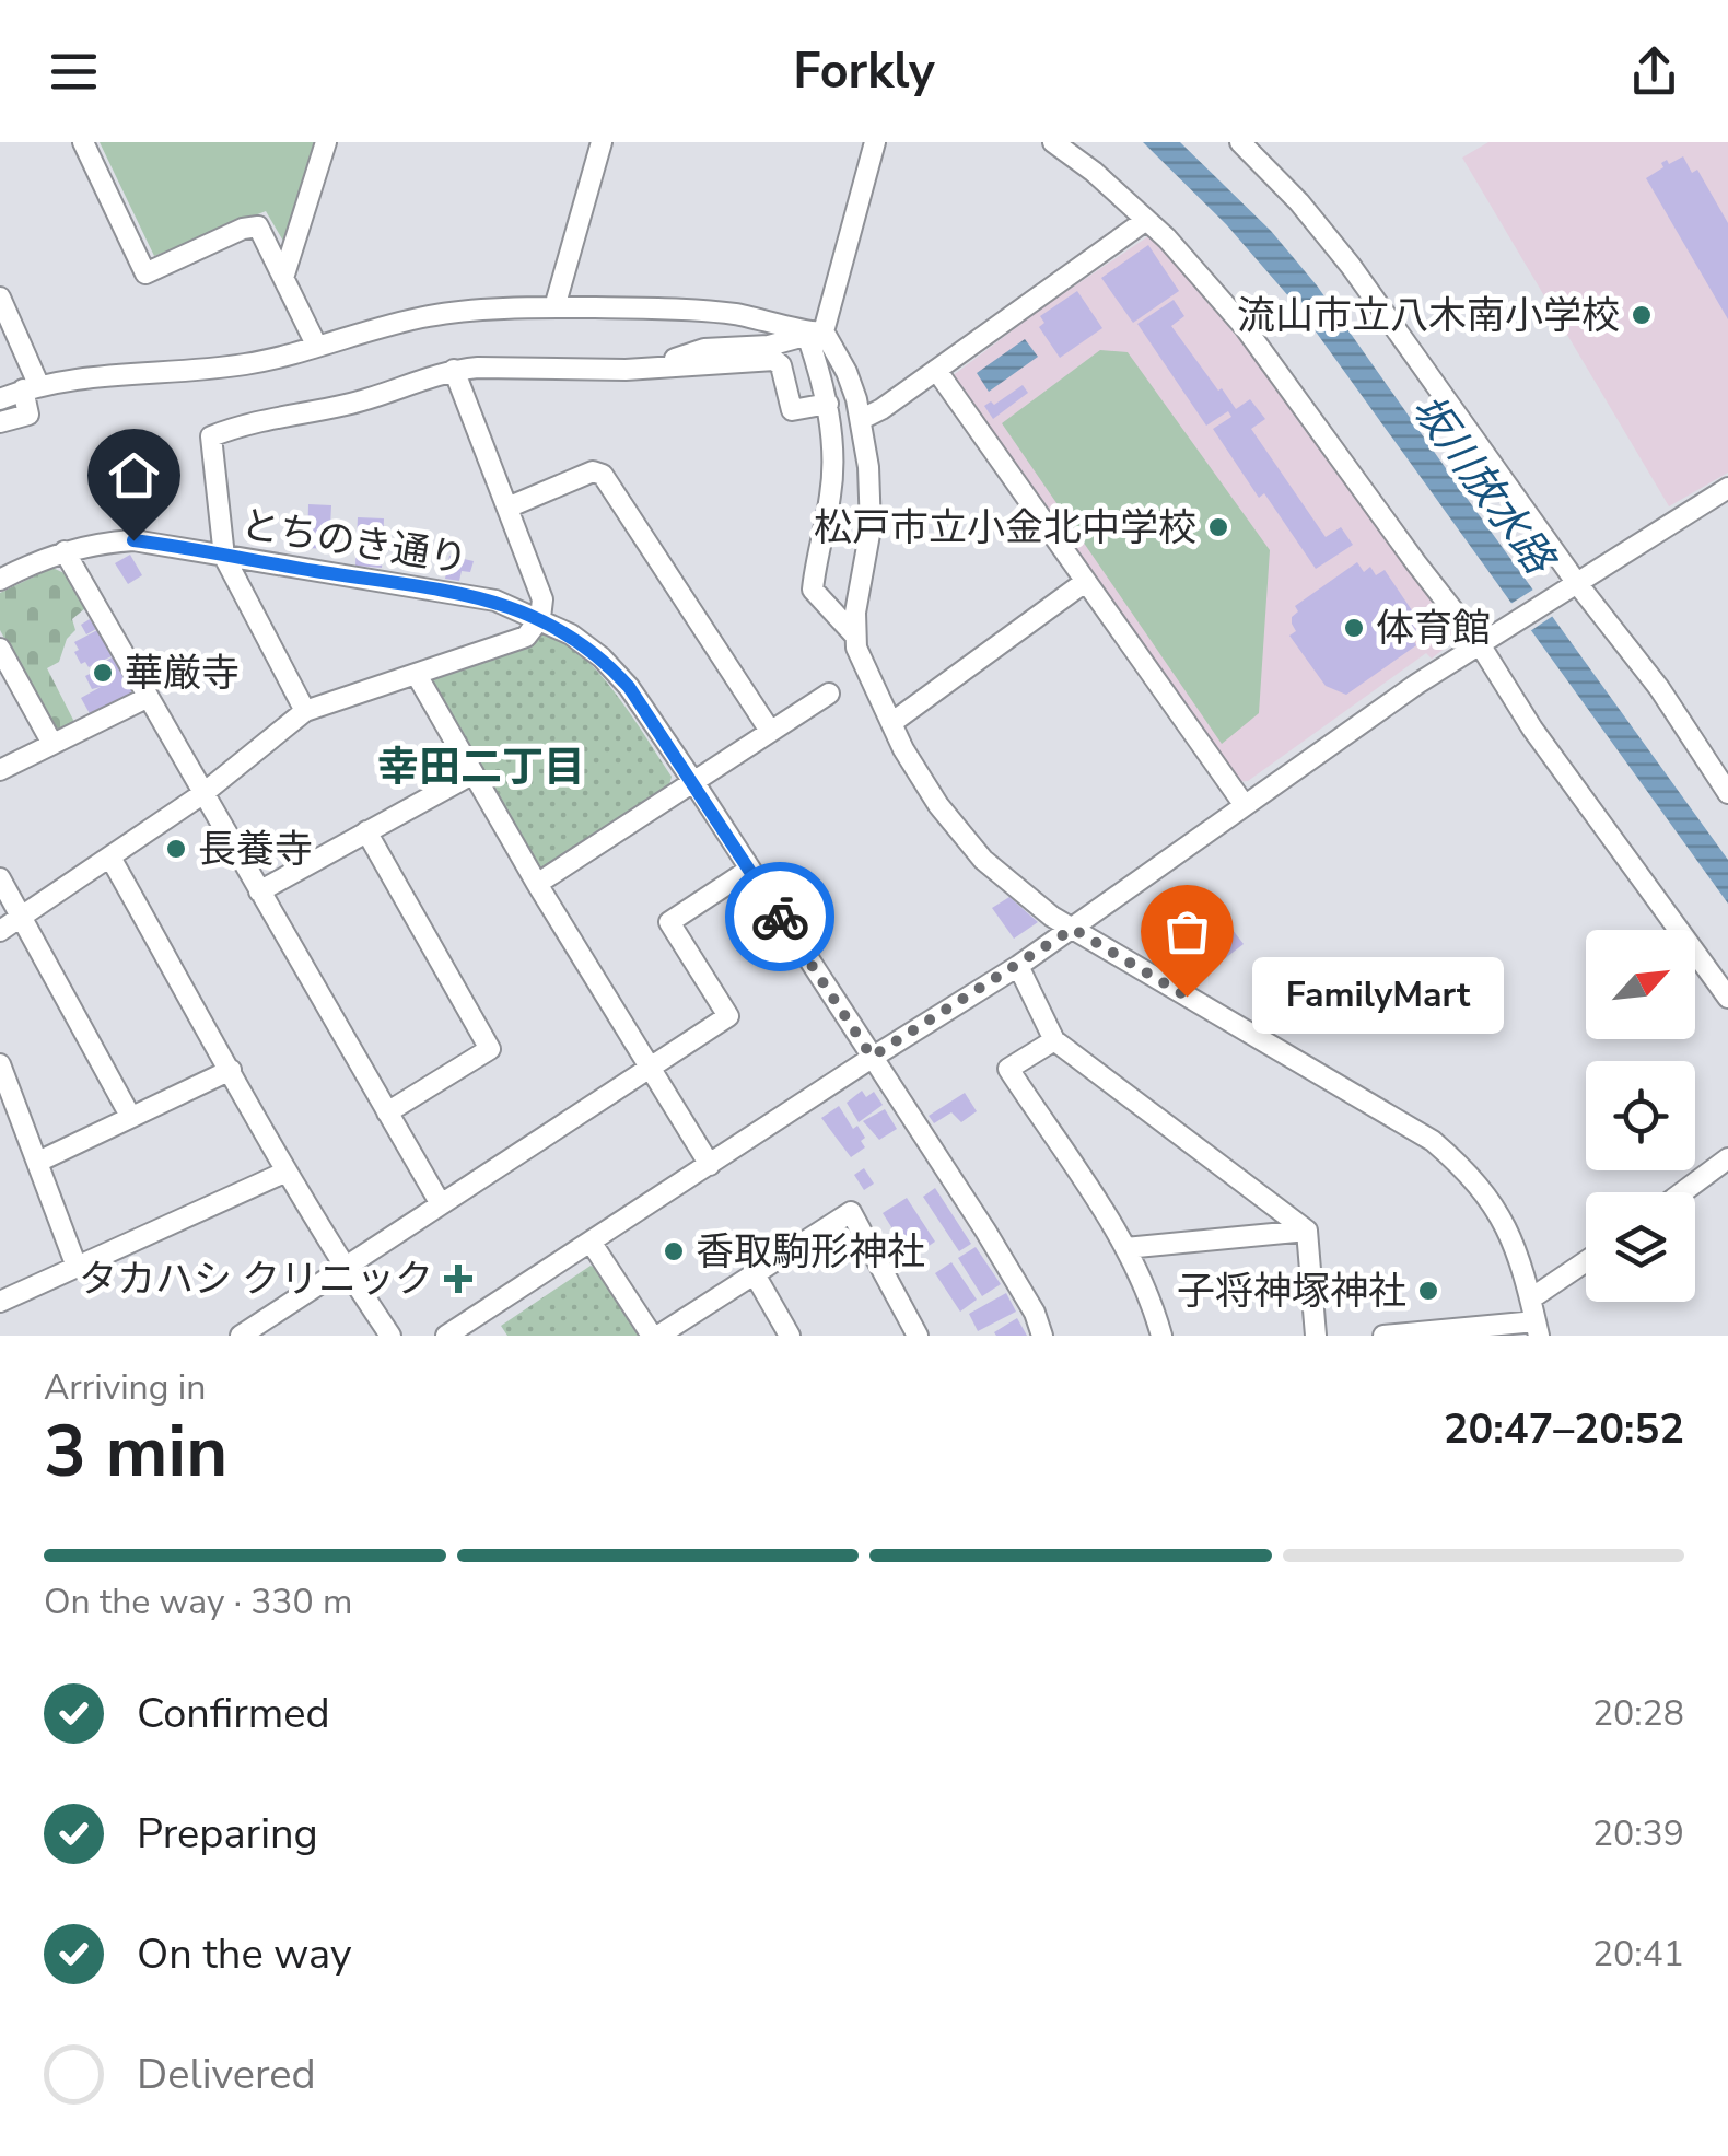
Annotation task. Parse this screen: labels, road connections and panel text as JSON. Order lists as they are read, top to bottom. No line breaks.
{"streets":{"street":["とちのき通り"]},"districts":["幸田二丁目"],"water":["坂川放水路"],"places":{"other":["流山市立八木南小学校","松戸市立小金北中学校","体育館","華厳寺","長養寺","FamilyMart","香取駒形神社","子将神塚神社"],"health":["タカハシ クリニック"]},"north":"top right","page":{"header":"Forkly","bubble":"FamilyMart","heading":["3 min","Arriving in","20:47–20:52"],"bar":"On the way · 330 m","list":[["Confirmed","20:28"],["Preparing","20:39"],["On the way","20:41"],"Delivered"]}}
